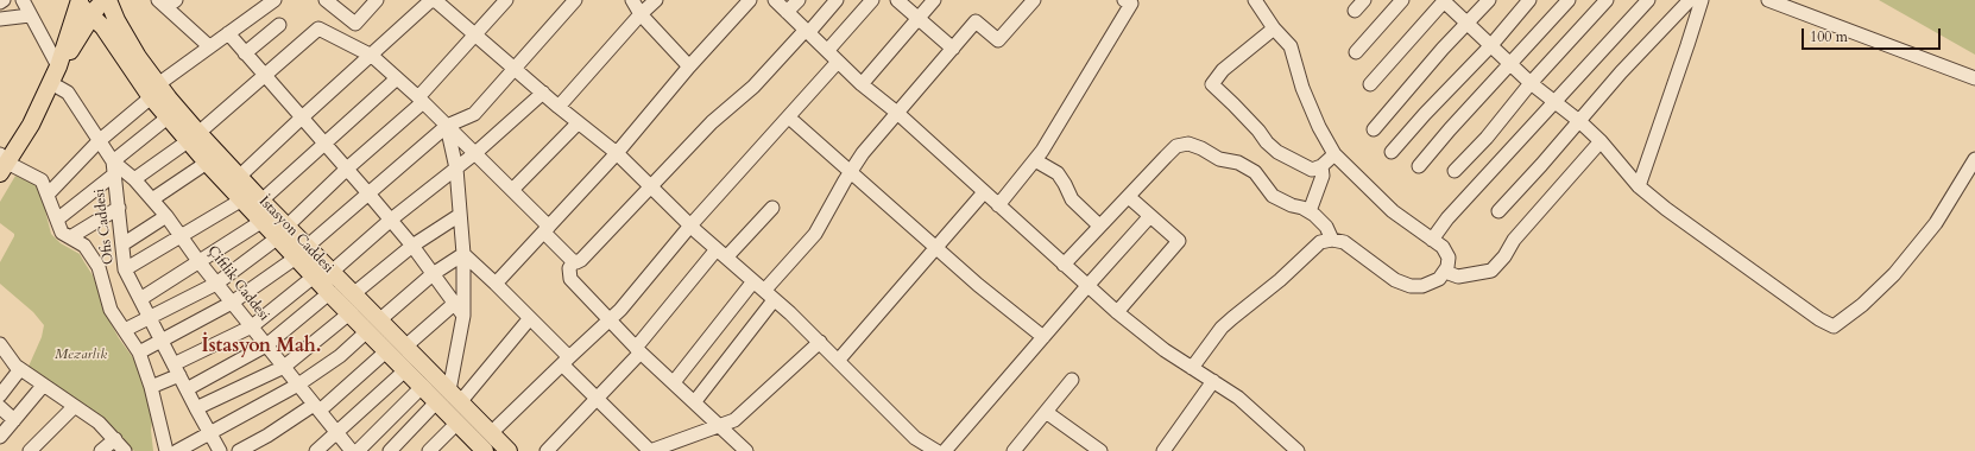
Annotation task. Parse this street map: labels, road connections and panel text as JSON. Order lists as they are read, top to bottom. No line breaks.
{"streets":{"main road":["İstasyon Caddesi"],"street":["Ofis Caddesi","Çiftlik Caddesi"]},"crossings":[["Ofis Caddesi","Çiftlik Caddesi"]],"districts":["İstasyon Mah."],"parks":["Mezarlık"],"scale_bar":"100 m"}
